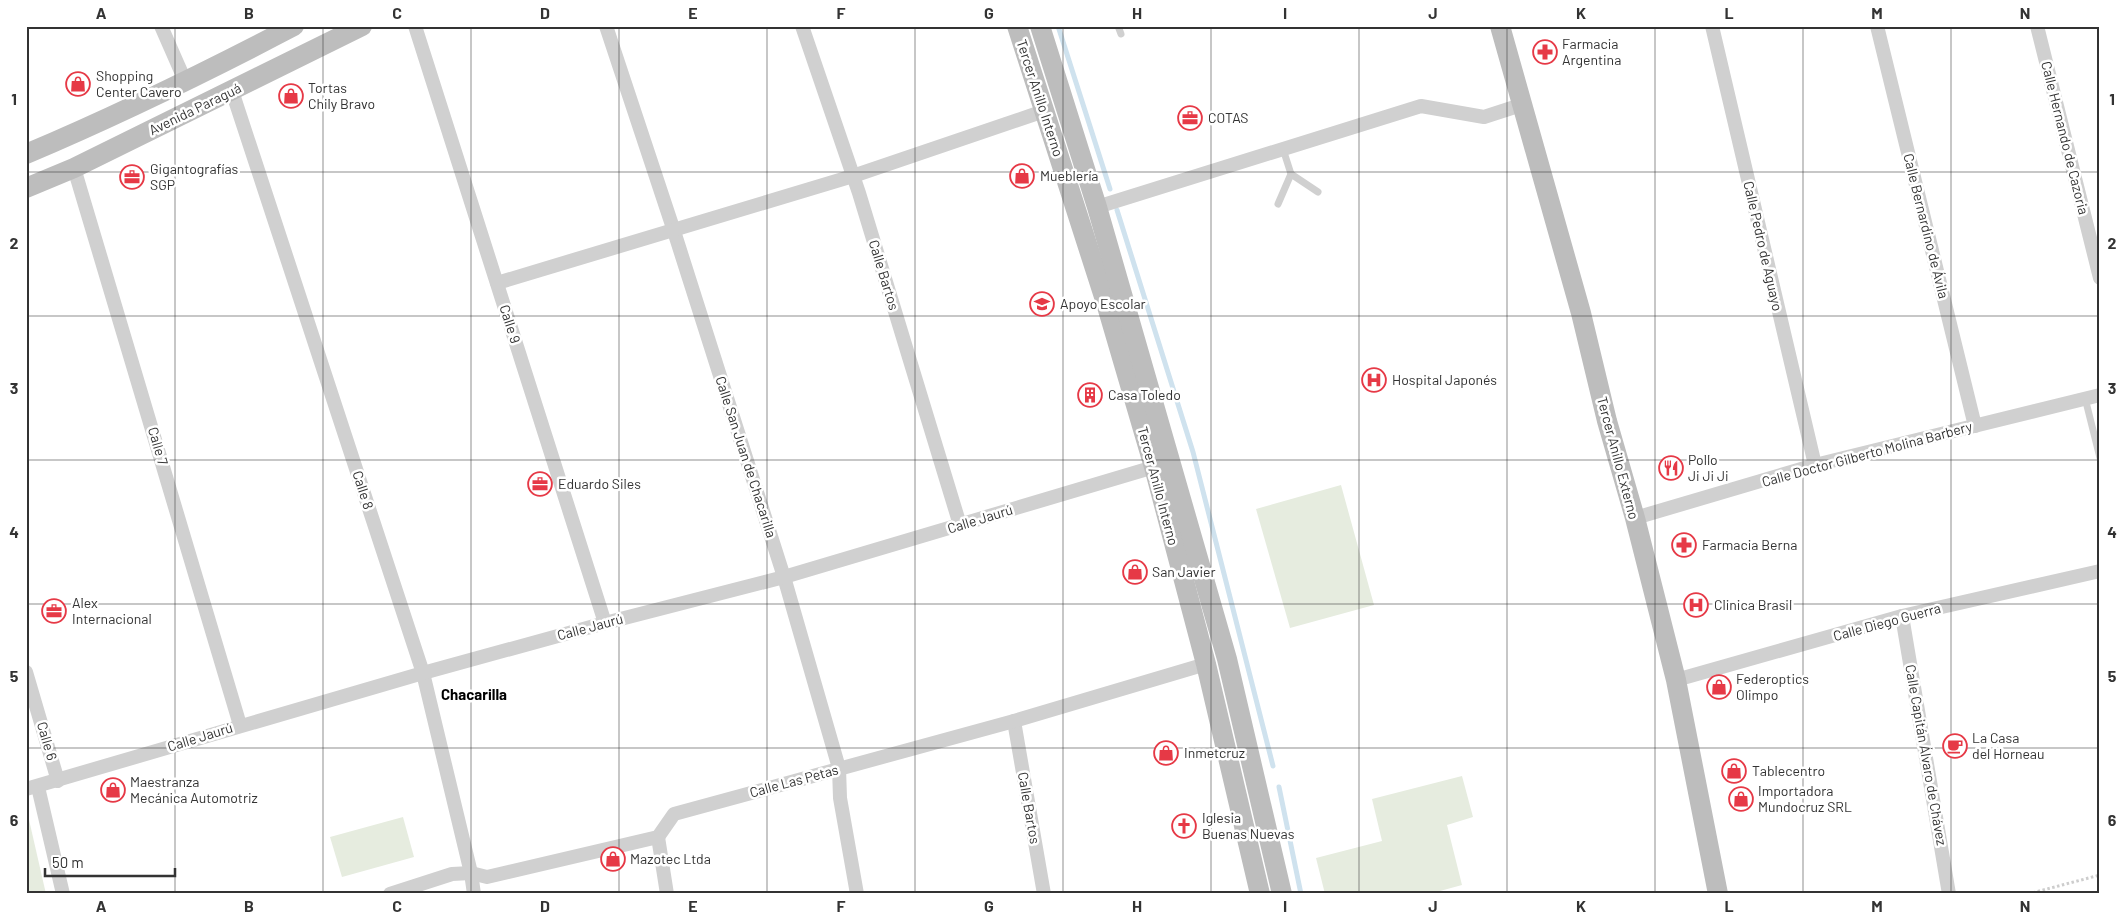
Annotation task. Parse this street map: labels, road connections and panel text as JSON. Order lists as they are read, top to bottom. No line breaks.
{"streets":{"main road":["Tercer Anillo Interno","Avenida Paraguá","Tercer Anillo Externo"],"street":["Calle Hernando de Cazoria","Calle Bernardino de Ávila","Calle Pedro de Aguayo","Calle Bartos","Calle 9","Calle 7","Calle Doctor Gilberto Molina Barbery","Calle San Juan de Chacarilla","Calle 8","Calle Jaurú","Calle Diego Guerra","Calle 6","Calle Capitán Álvaro de Chávez","Calle Las Petas"]},"crossings":[["Tercer Anillo Interno","Calle Jaurú"],["Tercer Anillo Interno","Calle Las Petas"],["Avenida Paraguá","Calle 7"],["Avenida Paraguá","Calle 8"],["Calle Bernardino de Ávila","Calle Doctor Gilberto Molina Barbery"],["Calle Pedro de Aguayo","Calle Doctor Gilberto Molina Barbery"],["Calle Bartos","Calle Jaurú"],["Calle Bartos","Calle Las Petas"],["Calle 9","Calle Jaurú"],["Calle 7","Calle Jaurú"],["Calle Doctor Gilberto Molina Barbery","Tercer Anillo Externo"],["Calle San Juan de Chacarilla","Calle Jaurú"],["Calle San Juan de Chacarilla","Calle Las Petas"],["Tercer Anillo Externo","Calle Diego Guerra"],["Calle 8","Calle Jaurú"],["Calle Jaurú","Calle 6"],["Calle Diego Guerra","Calle Capitán Álvaro de Chávez"]],"districts":["Chacarilla"],"places":{"pharmacy":["Farmacia Argentina","Farmacia Berna"],"shop":["Shopping Center Cavero","Tortas Chily Bravo","Mueblería","San Javier","Federoptics Olimpo","Inmetcruz","Tablecentro","Maestranza Mecánica Automotriz","Importadora Mundocruz SRL","Mazotec Ltda"],"office":["COTAS","Gigantografías SGP","Eduardo Siles","Alex Internacional"],"school or university":["Apoyo Escolar"],"hospital":["Hospital Japonés","Clinica Brasil"],"building":["Casa Toledo"],"restaurant":["Pollo Ji Ji Ji"],"cafe":["La Casa del Horneau"],"church":["Iglesia Buenas Nuevas"]},"scale_bar":"50 m","grid":{"columns":["A","B","C","D","E","F","G","H","I","J","K","L","M","N"],"rows":["1","2","3","4","5","6"]}}
